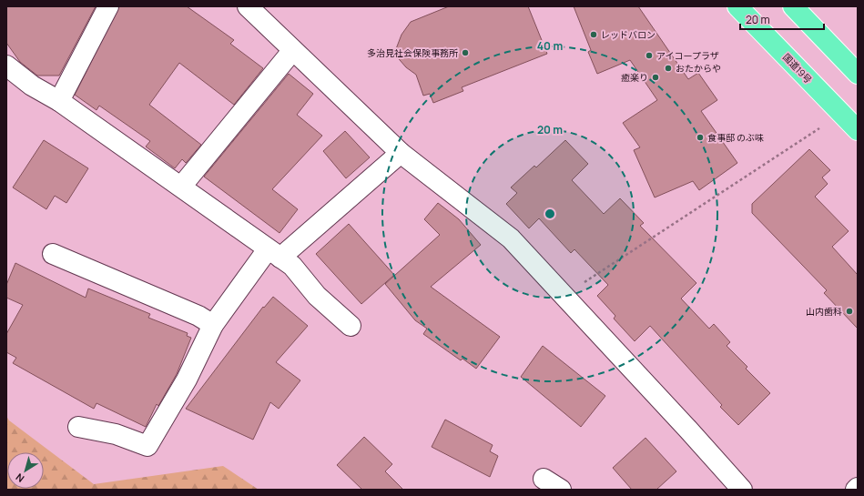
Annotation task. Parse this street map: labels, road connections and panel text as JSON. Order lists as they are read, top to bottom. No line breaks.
{"streets":{"highway":["国道19号"]},"places":["レッドバロン","多治見社会保険事務所","アイコープラザ","おたからや","癒楽り","食事邸 のぶ味","山内歯科"],"scale_bar":"20 m","north":"bottom left","rings":["40 m","20 m"]}
